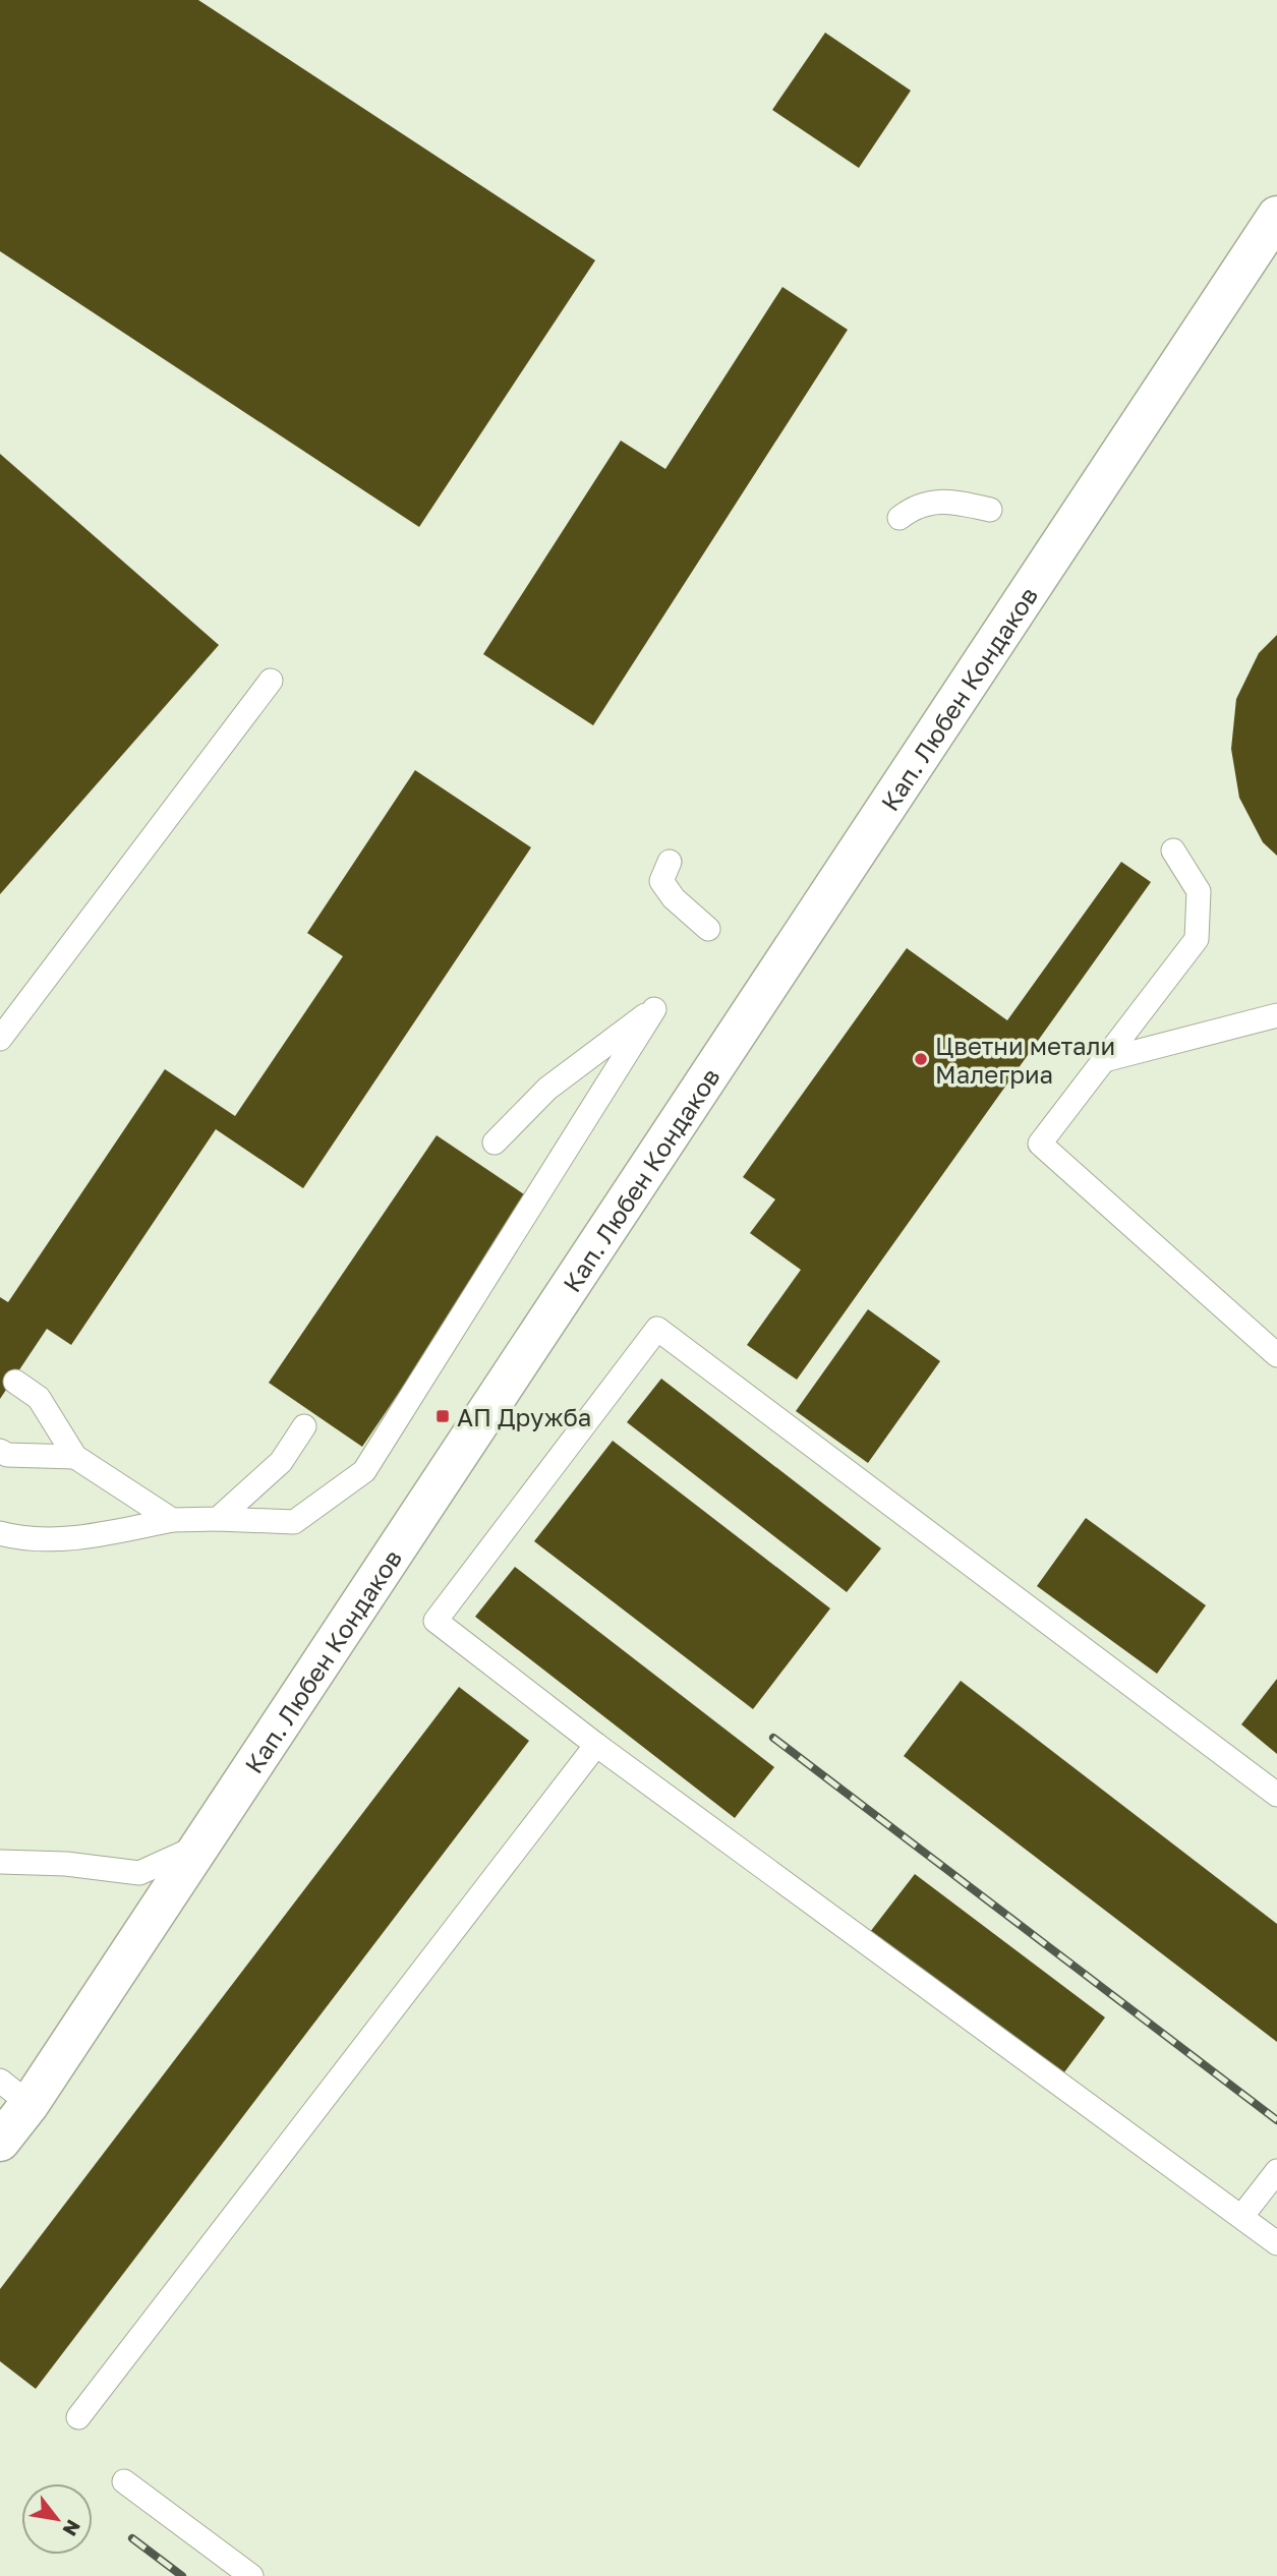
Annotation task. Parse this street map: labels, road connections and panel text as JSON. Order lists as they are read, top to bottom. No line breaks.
{"streets":{"street":["Кап. Любен Кондаков"]},"places":{"other":["Цветни метали Малегриа"],"transit":["АП Дружба"]},"north":"bottom right"}
